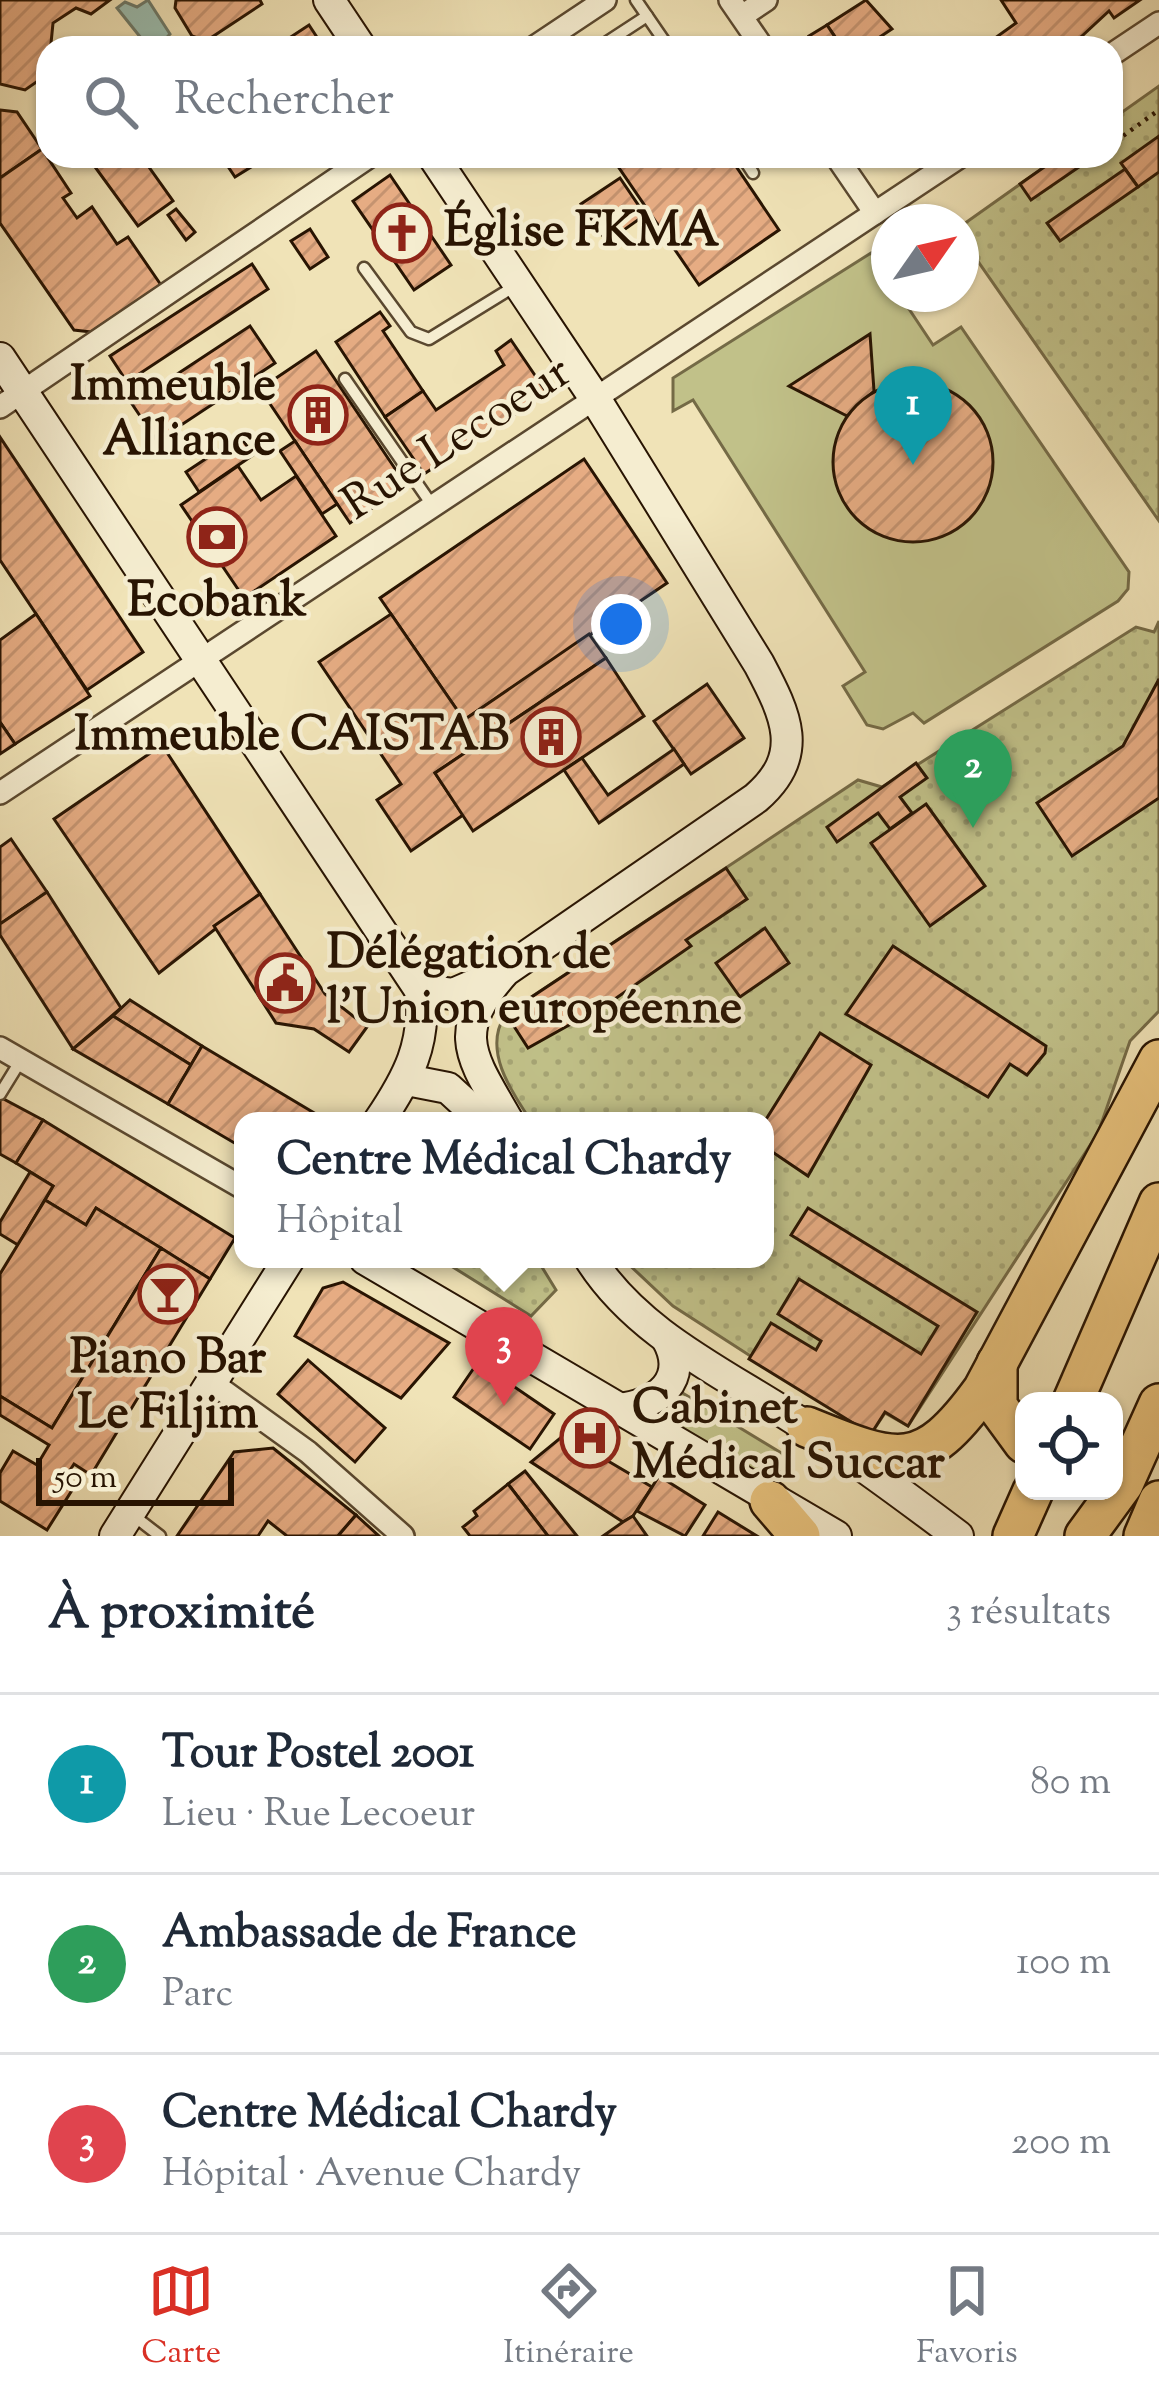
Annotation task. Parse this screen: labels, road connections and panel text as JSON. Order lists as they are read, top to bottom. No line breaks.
{"streets":{"street":["Rue Lecoeur"]},"places":{"church":["Église FKMA"],"building":["Immeuble Alliance","Immeuble CAISTAB"],"bank":["Ecobank"],"public building":["Délégation de l’Union européenne"],"bar":["Piano Bar Le Filjim"],"hospital":["Cabinet Médical Succar"]},"scale_bar":"50 m","north":"top right","page":{"search":"Rechercher","pins":["1","2","3"],"popup":["Centre Médical Chardy","Hôpital"],"scale":"50 m","heading":["À proximité","3 résultats"],"list":[{"mark":"1","name":"Tour Postel 2001","note":"Lieu · Rue Lecoeur","value":"80 m"},{"mark":"2","name":"Ambassade de France","note":"Parc","value":"100 m"},{"mark":"3","name":"Centre Médical Chardy","note":"Hôpital · Avenue Chardy","value":"200 m"}],"nav":["Carte","Itinéraire","Favoris"]}}
